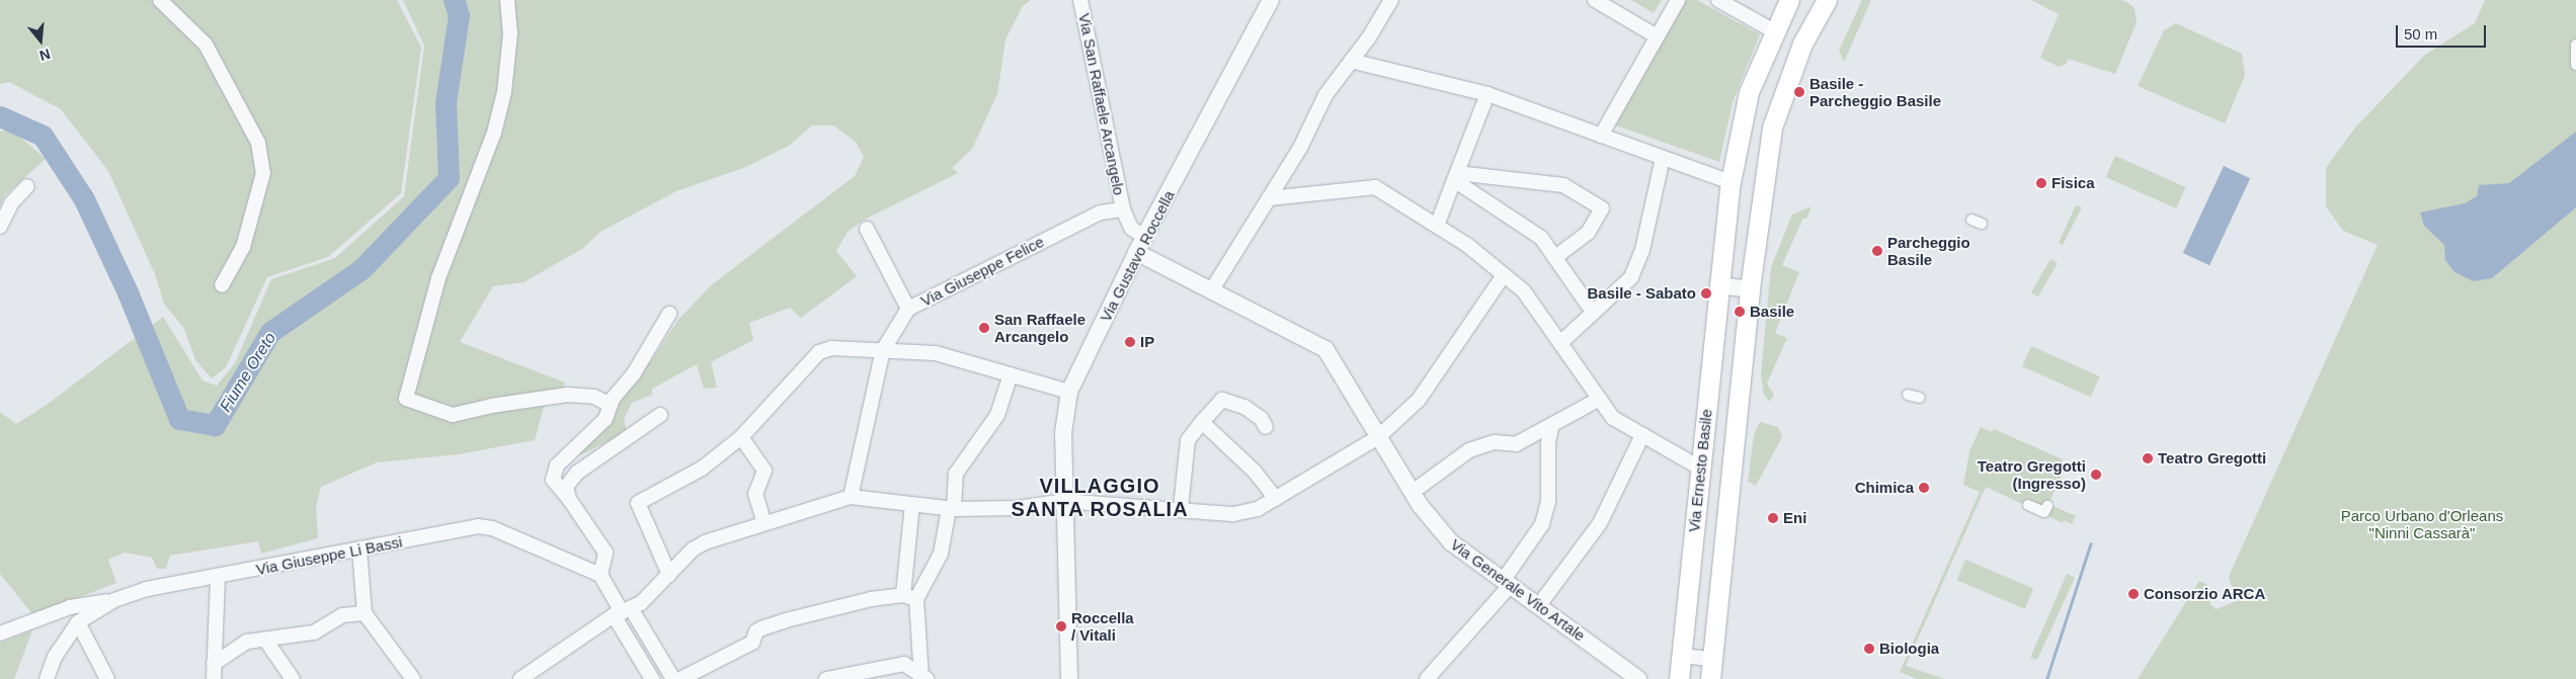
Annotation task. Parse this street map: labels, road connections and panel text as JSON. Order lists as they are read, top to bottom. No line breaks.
{"streets":{"main road":["Via Ernesto Basile"],"street":["Via San Raffaele Arcangelo","Via Gustavo Roccella","Via Giuseppe Felice","Via Giuseppe Li Bassi","Via Generale Vito Artale"]},"crossings":[["Via San Raffaele Arcangelo","Via Giuseppe Felice"],["Via Gustavo Roccella","Via Generale Vito Artale"]],"districts":["VILLAGGIO SANTA ROSALIA"],"water":["Fiume Oreto"],"parks":["Parco Urbano d'Orleans \"Ninni Cassarà\""],"places":["Basile - Parcheggio Basile","Fisica","Parcheggio Basile","Basile - Sabato","Basile","San Raffaele Arcangelo","IP","Teatro Gregotti","Teatro Gregotti (Ingresso)","Chimica","Eni","Consorzio ARCA","Roccella / Vitali","Biologia"],"scale_bar":"50 m","north":"bottom"}
